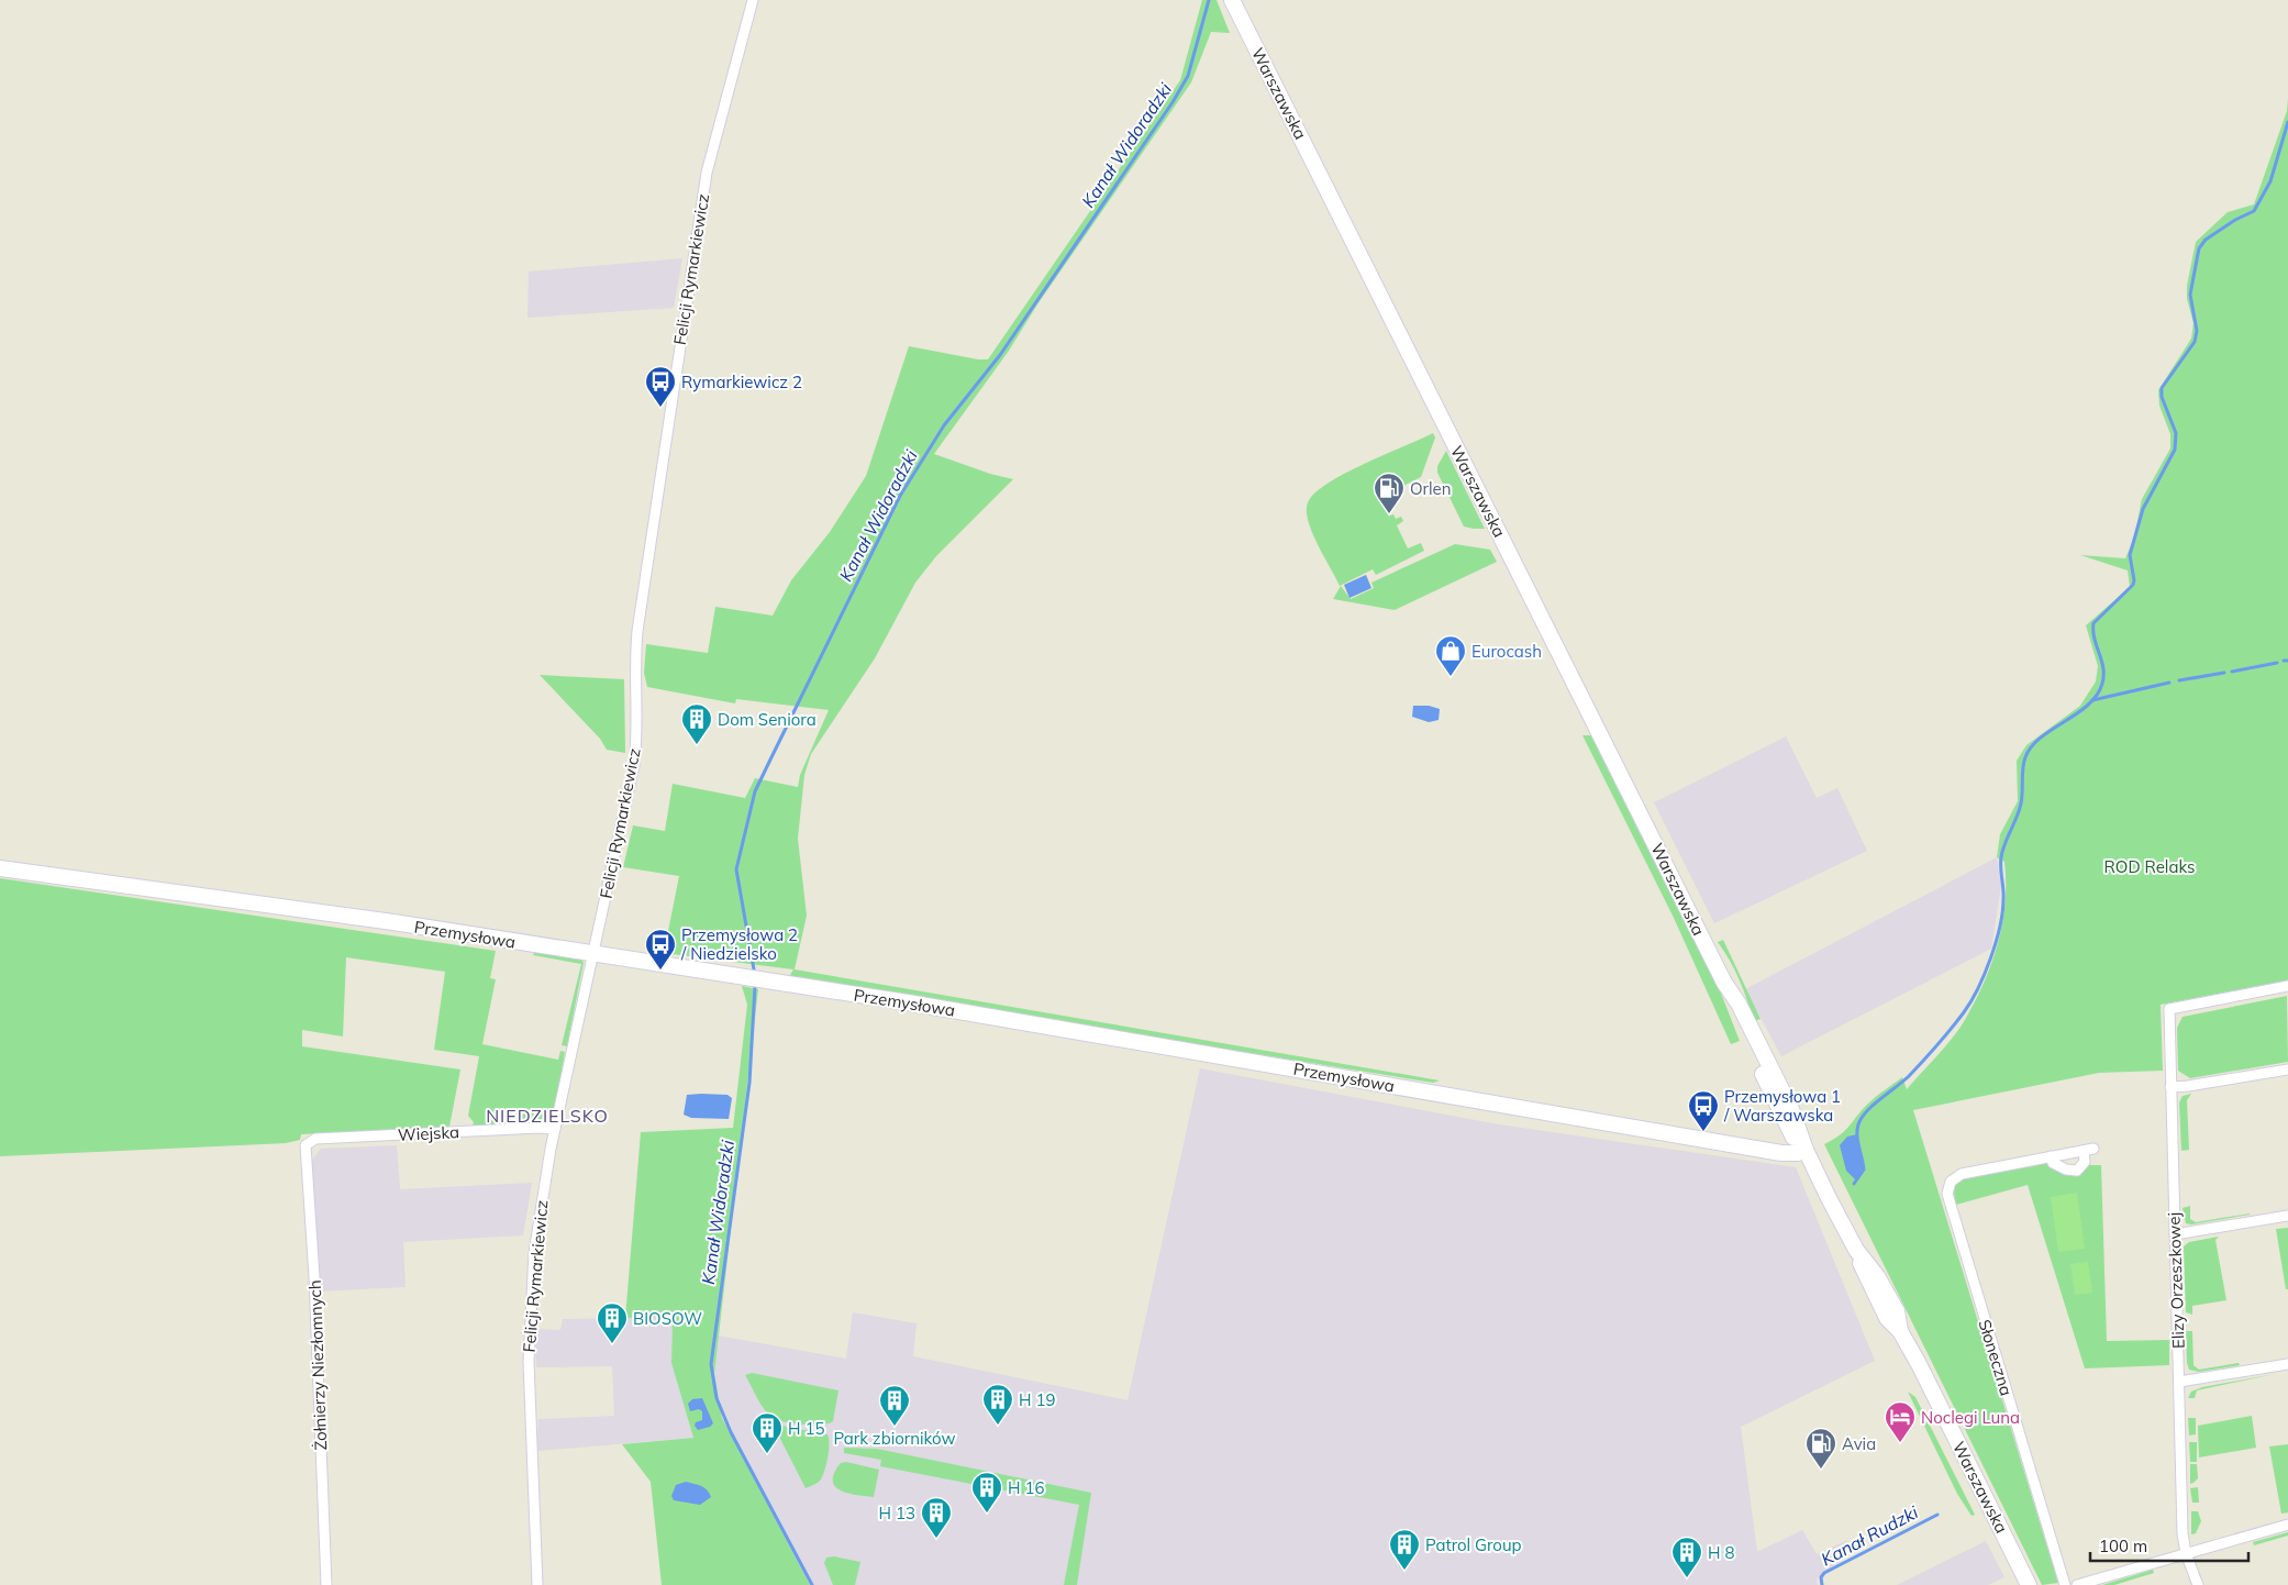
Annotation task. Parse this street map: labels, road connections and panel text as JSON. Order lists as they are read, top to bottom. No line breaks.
{"streets":{"street":["Warszawska","Felicji Rymarkiewicz","Przemysłowa","Wiejska","Elizy Orzeszkowej","Słoneczna","Żołnierzy Niezłomnych"]},"crossings":[["Warszawska","Przemysłowa"],["Felicji Rymarkiewicz","Przemysłowa"],["Felicji Rymarkiewicz","Wiejska"],["Wiejska","Żołnierzy Niezłomnych"]],"districts":["NIEDZIELSKO"],"water":["Kanał Widoradzki","Kanał Rudzki"],"parks":["ROD Relaks"],"places":{"bus stop":["Rymarkiewicz 2","Przemysłowa 2 / Niedzielsko","Przemysłowa 1 / Warszawska"],"fuel station":["Orlen","Avia"],"shop":["Eurocash"],"building":["Dom Seniora","BIOSOW","H 19","Park zbiorników","H 15","H 16","H 13","Patrol Group","H 8"],"hotel":["Noclegi Luna"]},"scale_bar":"100 m"}
